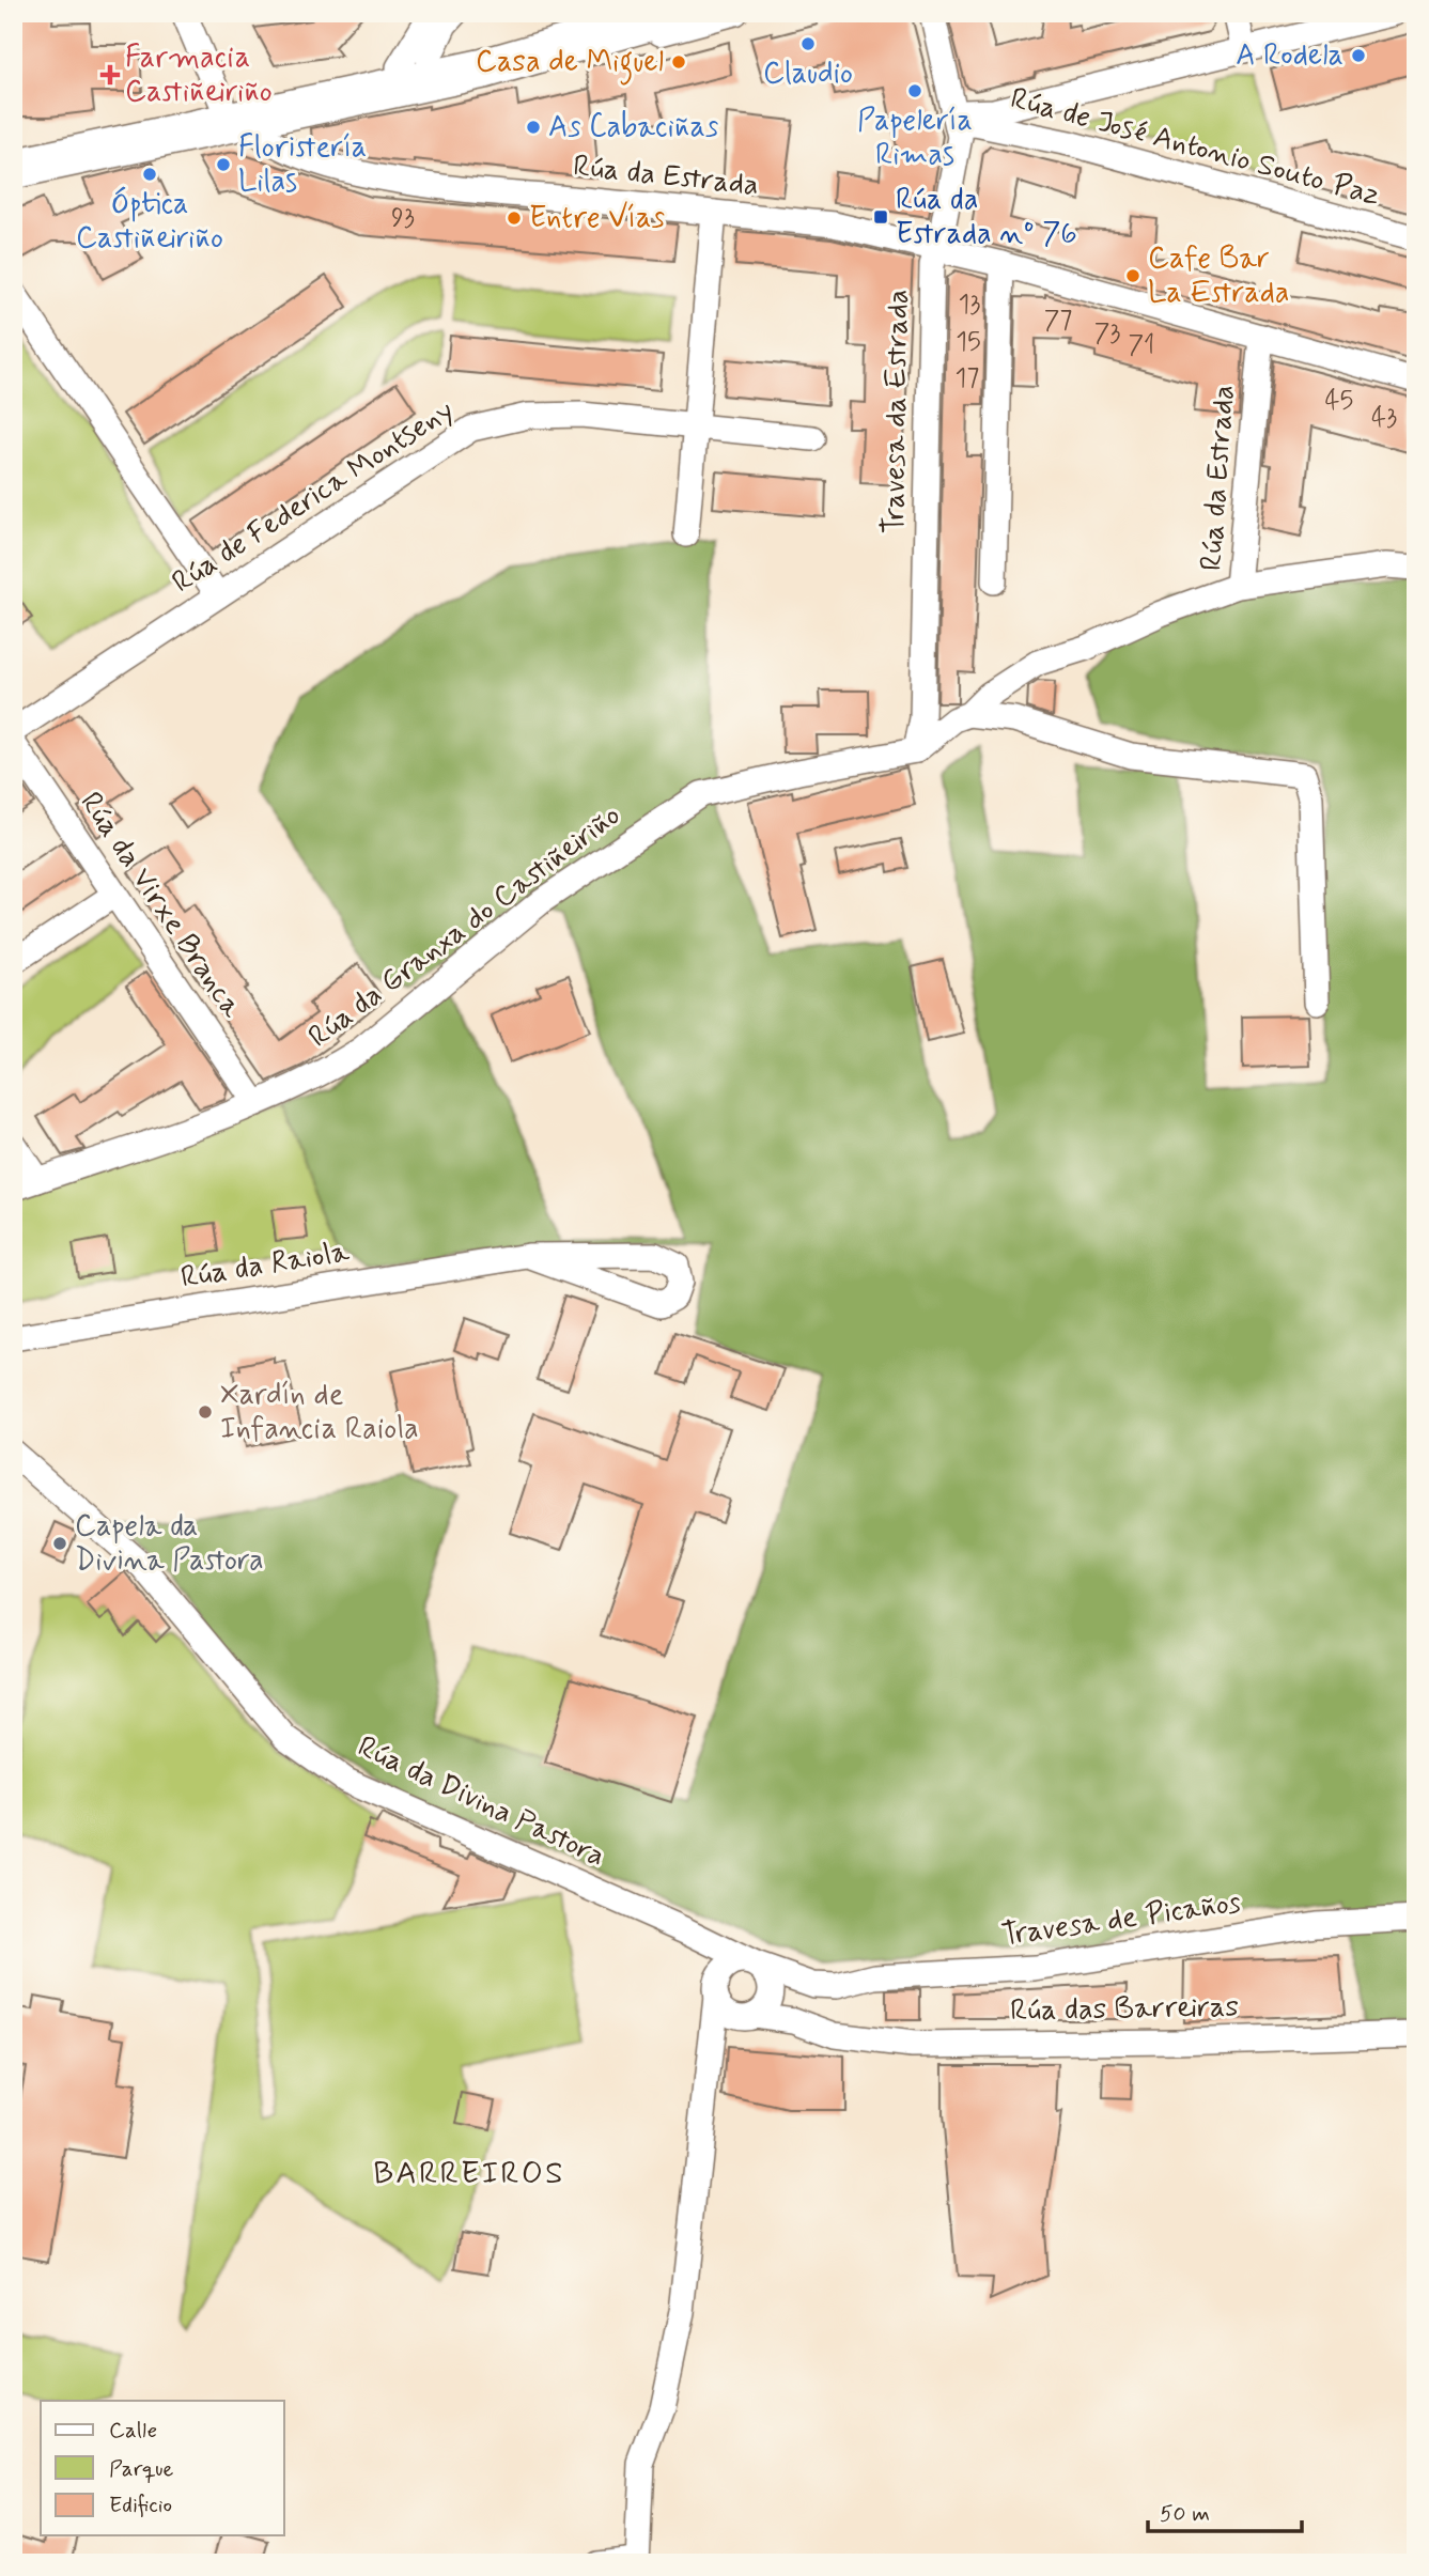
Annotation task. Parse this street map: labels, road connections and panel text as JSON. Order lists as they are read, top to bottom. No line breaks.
{"streets":{"street":["Rúa de José Antonio Souto Paz","Rúa da Estrada","Travesa da Estrada","Rúa de Federica Montseny","Rúa da Virxe Branca","Rúa da Granxa do Castiñeiriño","Rúa da Raiola","Rúa da Divina Pastora","Travesa de Picaños","Rúa das Barreiras"]},"crossings":[["Rúa de José Antonio Souto Paz","Travesa da Estrada"],["Rúa da Estrada","Travesa da Estrada"],["Travesa da Estrada","Rúa da Granxa do Castiñeiriño"],["Rúa da Virxe Branca","Rúa da Granxa do Castiñeiriño"],["Rúa da Divina Pastora","Travesa de Picaños"],["Rúa da Divina Pastora","Rúa das Barreiras"],["Travesa de Picaños","Rúa das Barreiras"]],"districts":["BARREIROS"],"places":{"other":["Claudio","A Rodela","Casa de Miguel","Papelería Rimas","As Cabaciñas","Floristería Lilas","Óptica Castiñeiriño","Entre Vías","Cafe Bar La Estrada","Xardín de Infancia Raiola","Capela da Divina Pastora"],"health":["Farmacia Castiñeiriño"],"transit":["Rúa da Estrada nº 76"]},"house_numbers":["93","13","77","73","15","71","17","45","43"],"legend":["Calle","Parque","Edificio"],"scale_bar":"50 m"}
